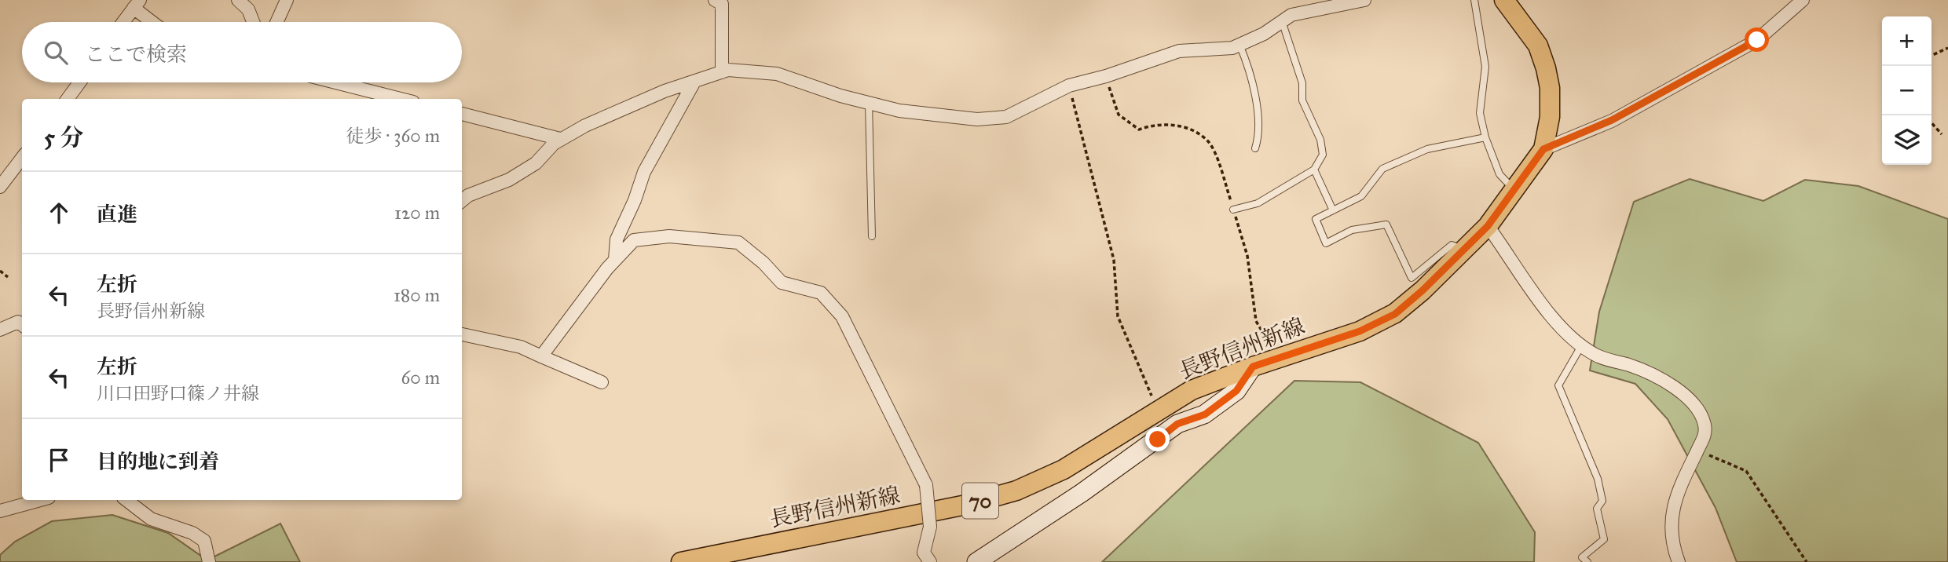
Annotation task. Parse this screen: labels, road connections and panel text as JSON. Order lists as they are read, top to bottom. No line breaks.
{"streets":{"main road":["長野信州新線","70"]},"page":{"map_buttons":["+","−"],"search":"ここで検索","heading":["5 分","徒歩 · 360 m"],"list":[["直進","120 m"],["左折","長野信州新線","180 m"],["左折","川口田野口篠ノ井線","60 m"],"目的地に到着"]}}
